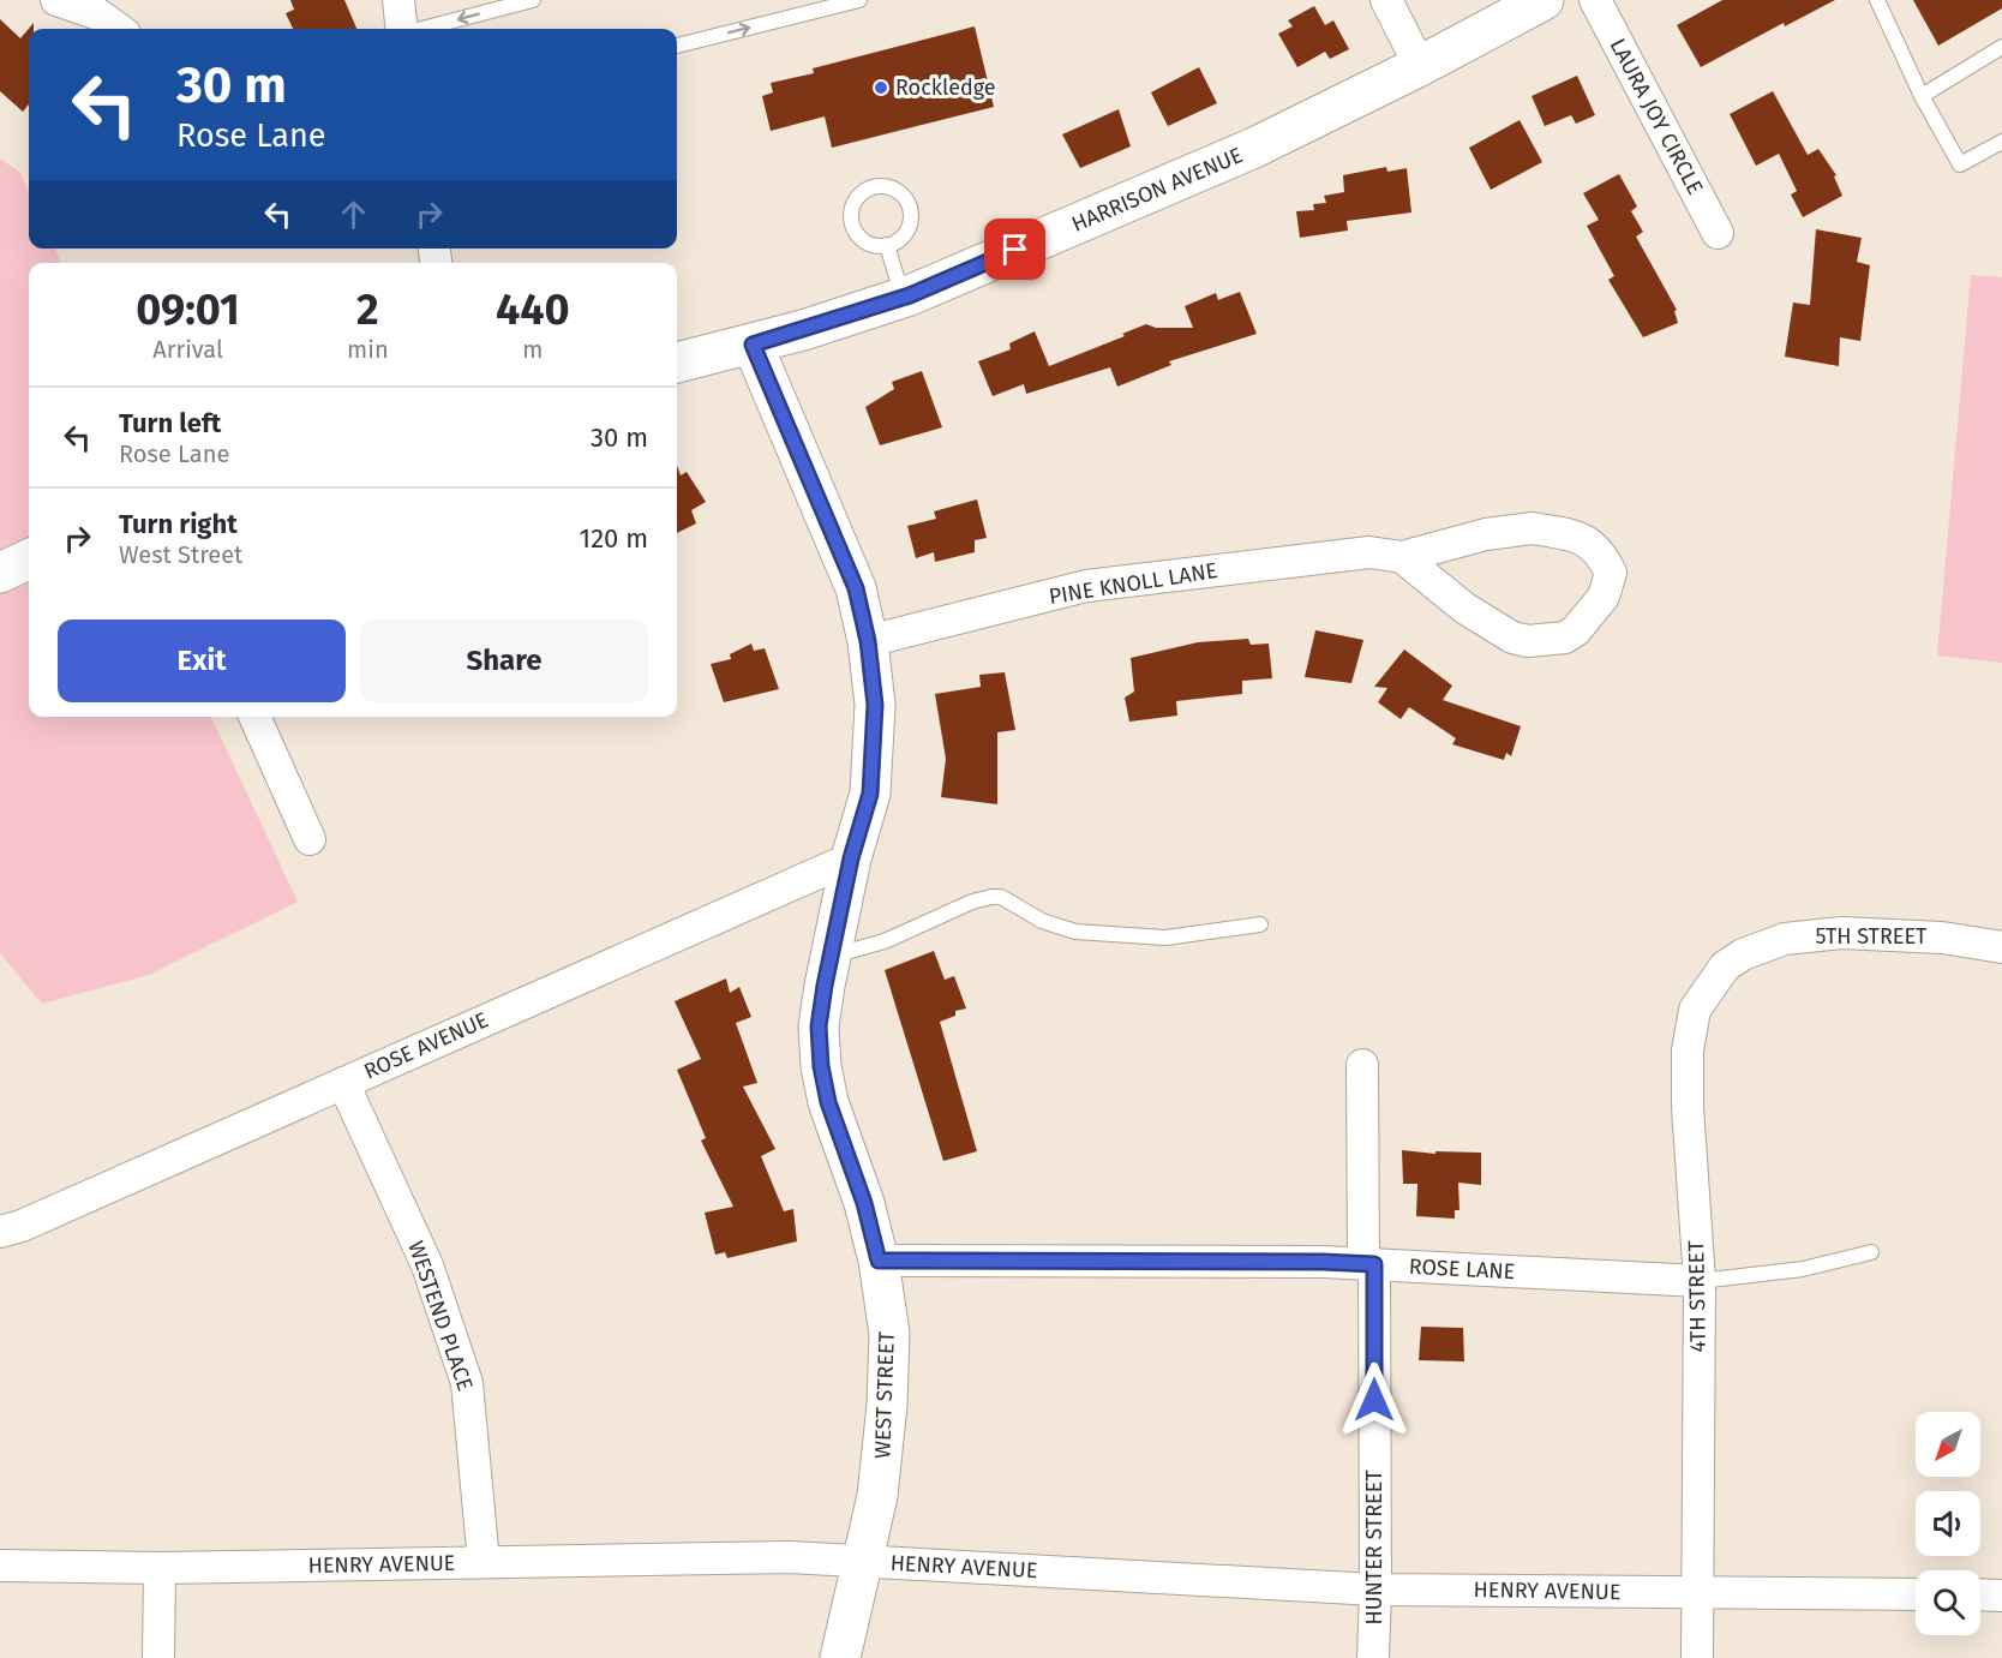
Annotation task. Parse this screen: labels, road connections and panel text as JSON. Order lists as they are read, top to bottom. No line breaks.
{"streets":{"street":["LAURA JOY CIRCLE","HARRISON AVENUE","PINE KNOLL LANE","5TH STREET","ROSE AVENUE","ROSE LANE","4TH STREET","WESTEND PLACE","WEST STREET","HUNTER STREET","HENRY AVENUE"]},"crossings":[["HARRISON AVENUE","WEST STREET"],["PINE KNOLL LANE","WEST STREET"],["5TH STREET","4TH STREET"],["ROSE AVENUE","WESTEND PLACE"],["ROSE AVENUE","WEST STREET"],["ROSE LANE","4TH STREET"],["ROSE LANE","WEST STREET"],["ROSE LANE","HUNTER STREET"],["4TH STREET","HENRY AVENUE"],["WESTEND PLACE","HENRY AVENUE"],["WEST STREET","HENRY AVENUE"],["HUNTER STREET","HENRY AVENUE"]],"places":["Rockledge"],"north":"bottom left","page":{"turn":["30 m","Rose Lane"],"eta":["09:01","Arrival","2","min","440","m"],"list":[{"name":"Turn left","note":"Rose Lane","value":"30 m"},{"name":"Turn right","note":"West Street","value":"120 m"}],"buttons":["Exit","Share"]}}
